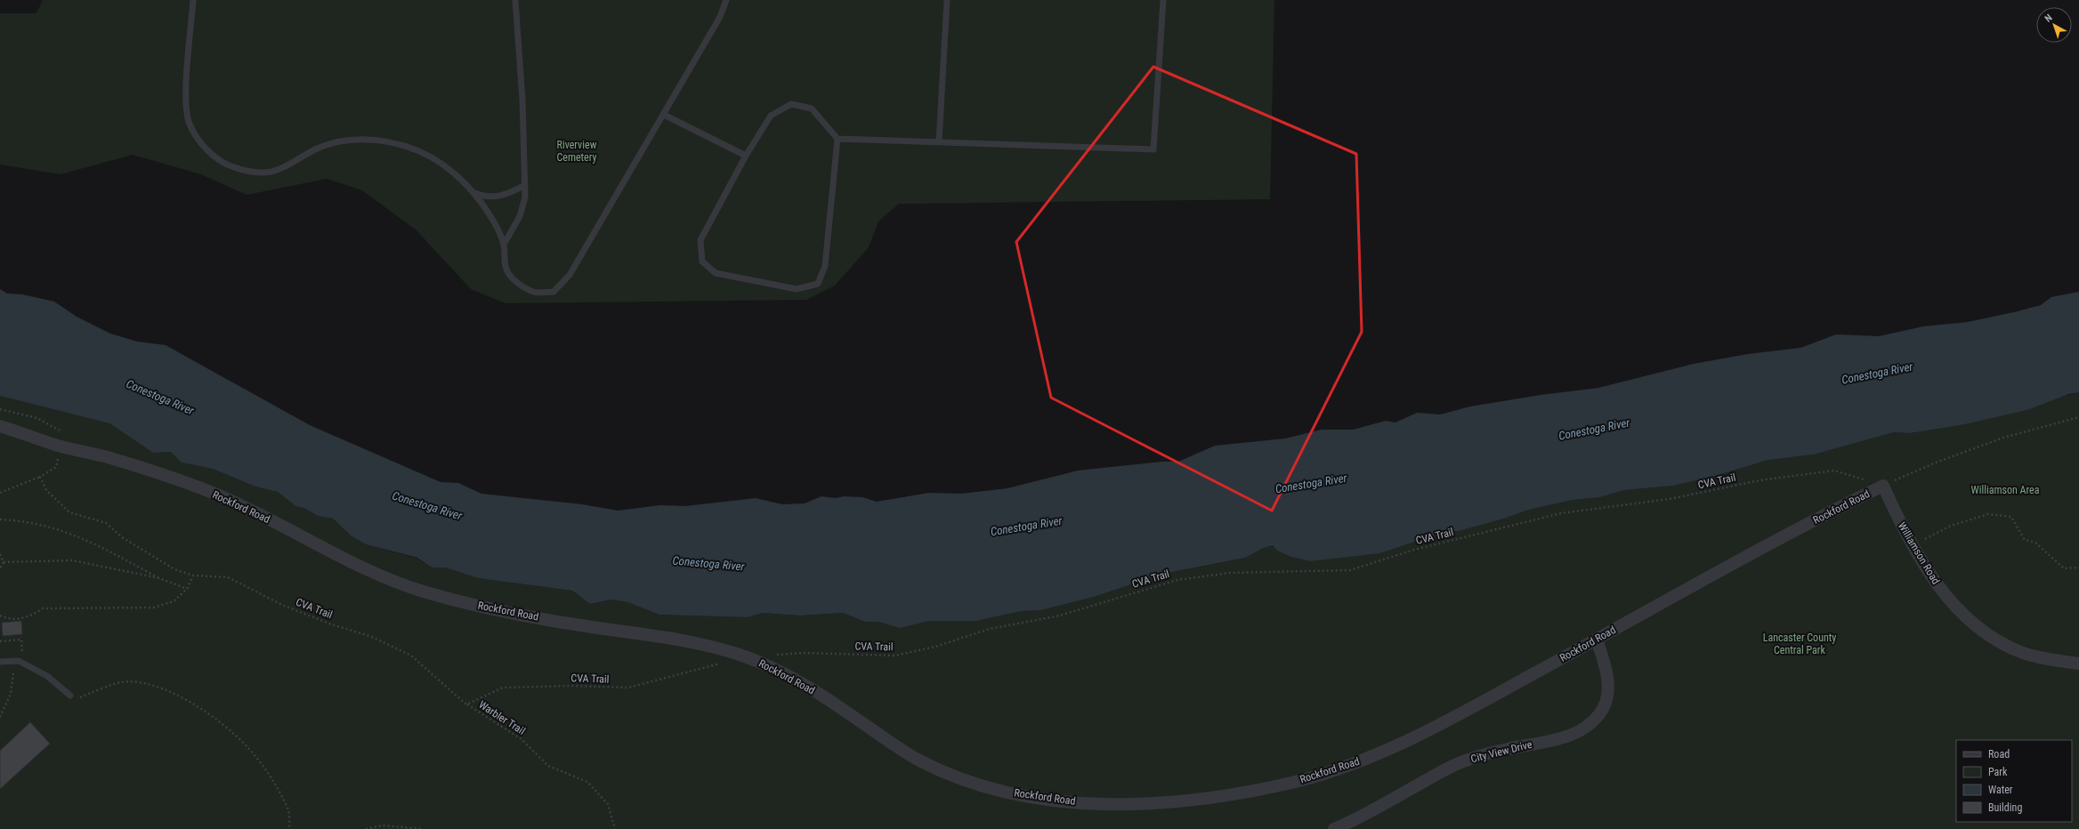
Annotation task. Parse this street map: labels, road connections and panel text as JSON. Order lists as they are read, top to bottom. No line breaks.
{"streets":{"street":["Rockford Road","Williamson Road","City View Drive"],"path":["CVA Trail","Warbler Trail"]},"crossings":[["CVA Trail","Rockford Road"],["CVA Trail","Williamson Road"],["CVA Trail","Warbler Trail"],["Rockford Road","Williamson Road"],["Rockford Road","City View Drive"]],"water":["Conestoga River"],"parks":["Riverview Cemetery","Williamson Area","Lancaster County Central Park"],"legend":["Road","Park","Water","Building"],"north":"top left"}
